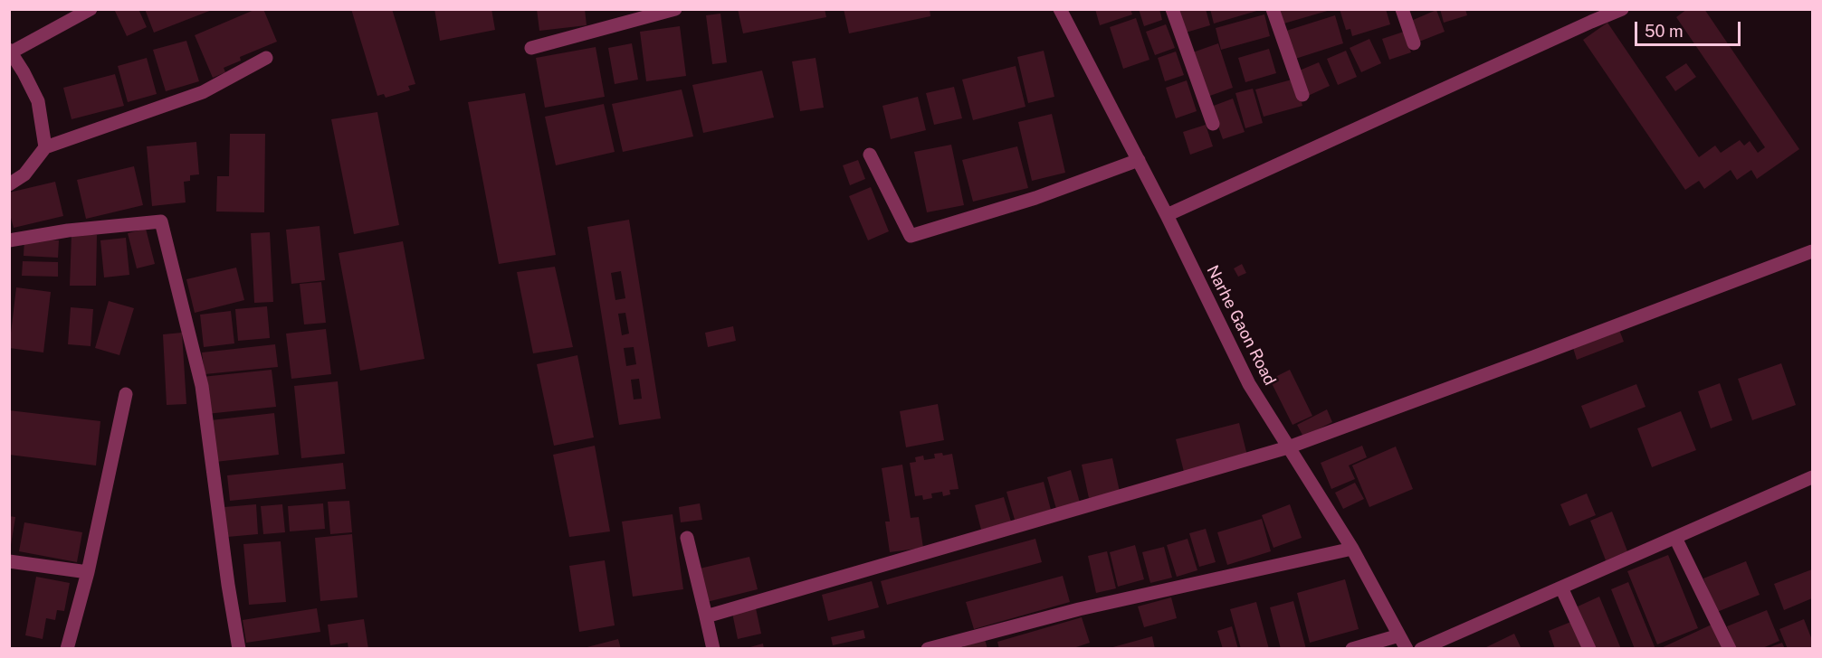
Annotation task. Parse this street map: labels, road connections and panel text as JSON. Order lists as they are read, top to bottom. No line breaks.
{"streets":{"street":["Narhe Gaon Road"]},"scale_bar":"50 m"}
